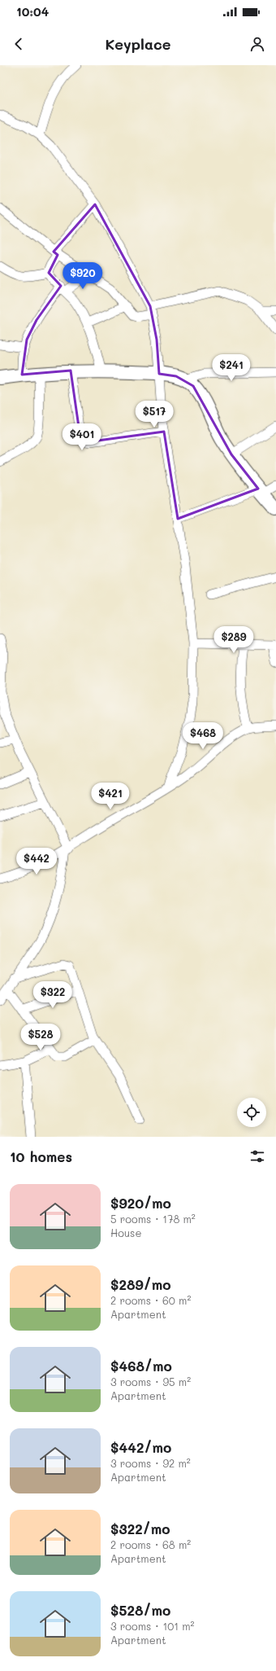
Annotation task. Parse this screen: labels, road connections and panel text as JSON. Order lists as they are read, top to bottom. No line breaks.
{"page":{"status":"10:04","header":"Keyplace","price":["$920","$241","$517","$401","$289","$468","$421","$442","$322","$528"],"heading":"10 homes","list":[{"name":"$920/mo","note":"5 rooms · 178 m² · House"},{"name":"$289/mo","note":"2 rooms · 60 m² · Apartment"},{"name":"$468/mo","note":"3 rooms · 95 m² · Apartment"},{"name":"$442/mo","note":"3 rooms · 92 m² · Apartment"},{"name":"$322/mo","note":"2 rooms · 68 m² · Apartment"},{"name":"$528/mo","note":"3 rooms · 101 m² · Apartment"}]}}
